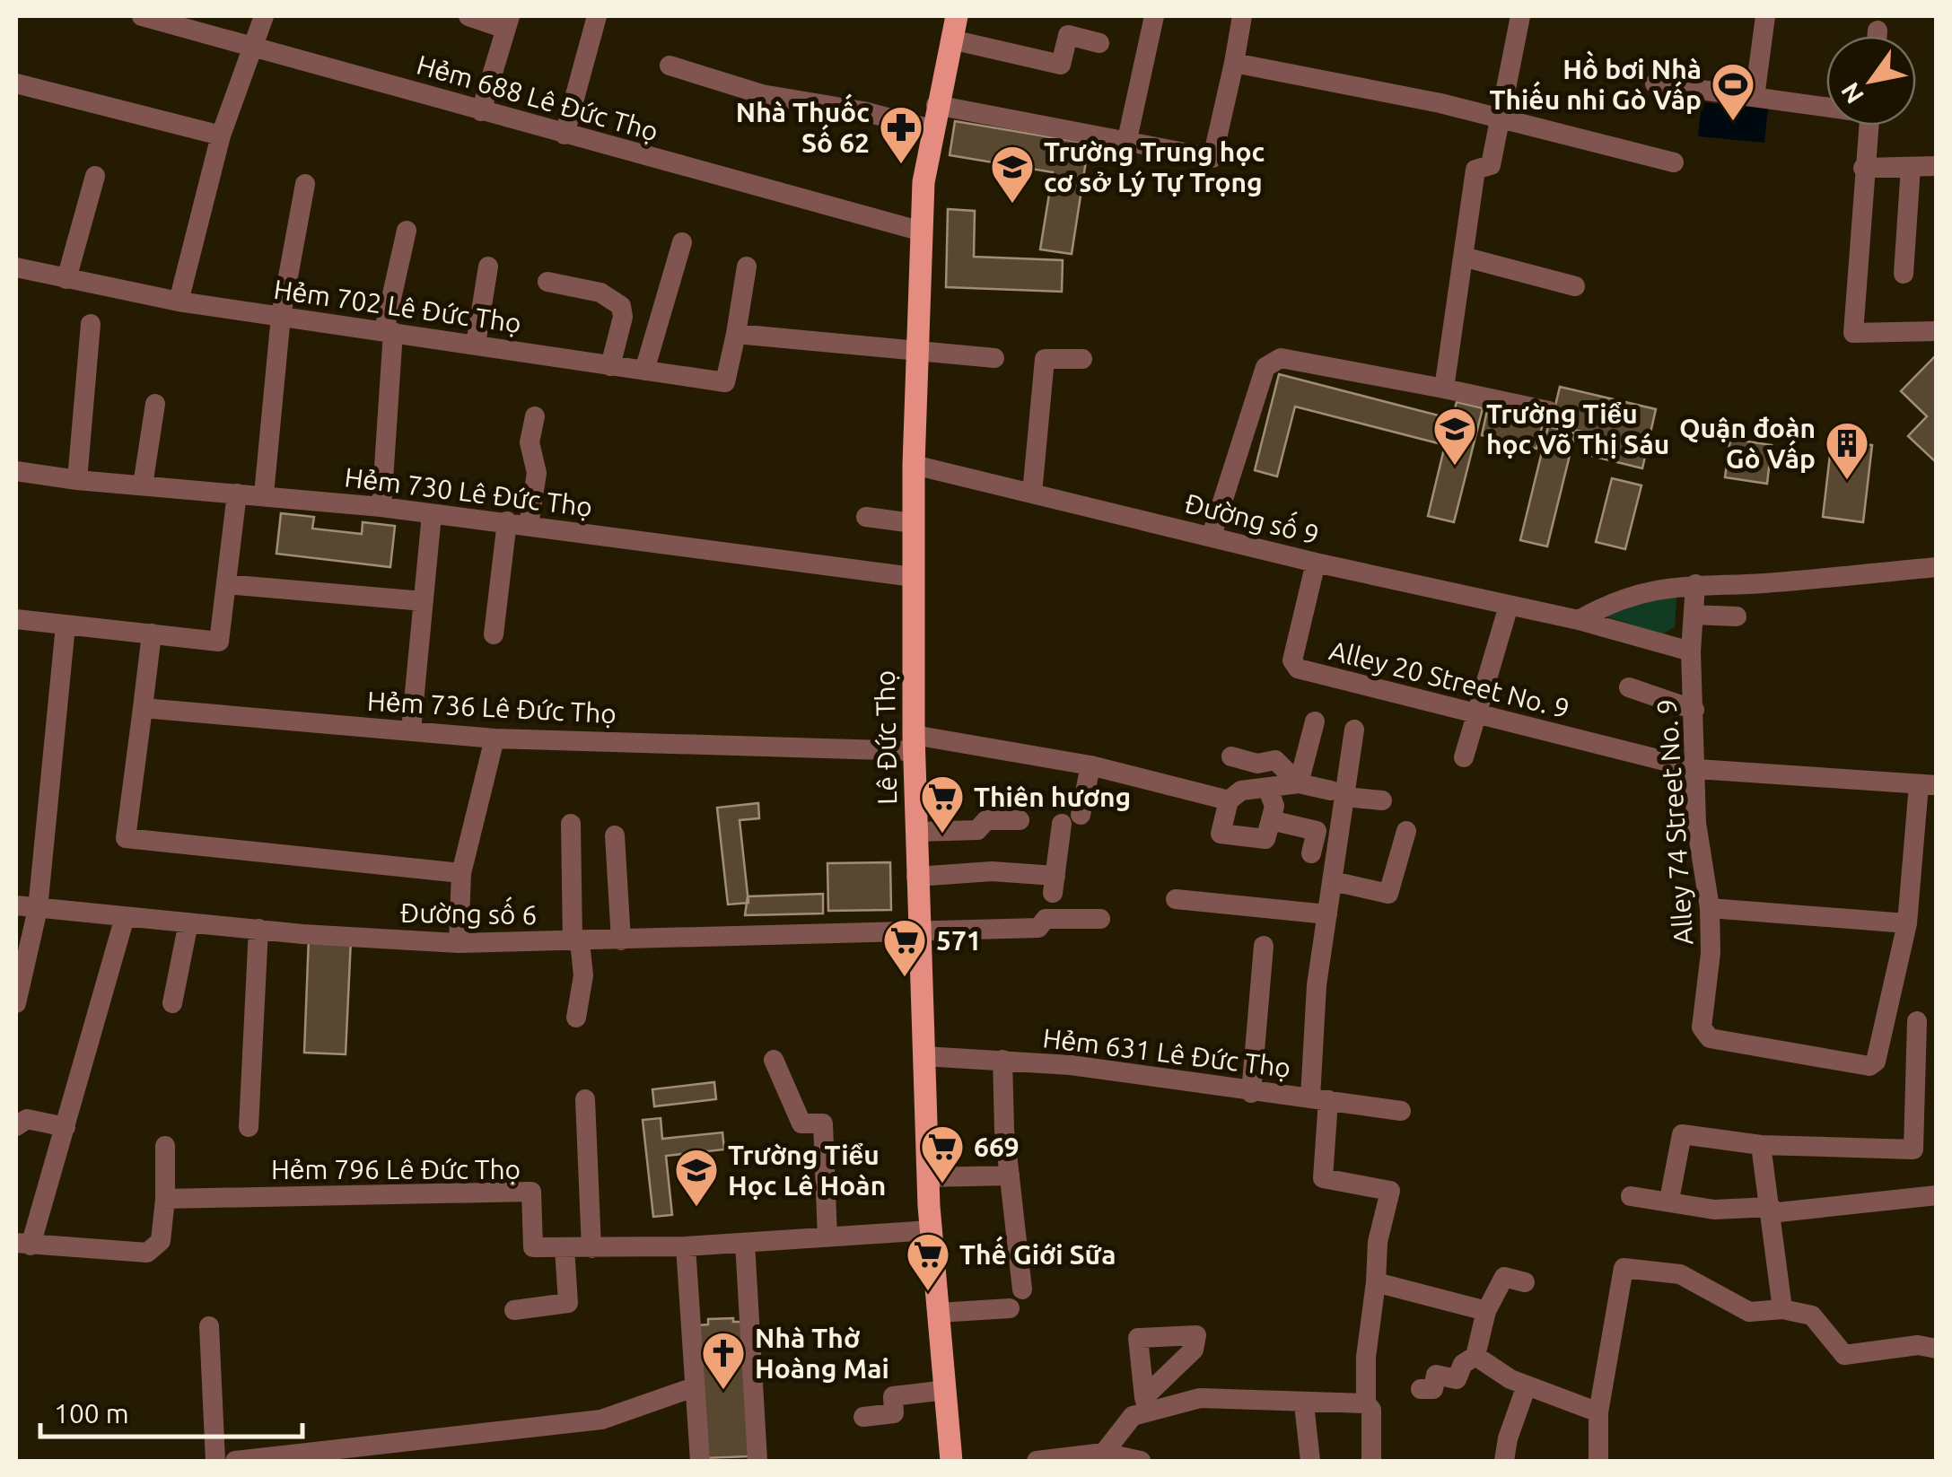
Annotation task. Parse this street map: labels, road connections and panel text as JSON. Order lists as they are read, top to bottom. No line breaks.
{"streets":{"main road":["Lê Đức Thọ"],"street":["Hẻm 688 Lê Đức Thọ","Hẻm 702 Lê Đức Thọ","Hẻm 730 Lê Đức Thọ","Đường số 9","Alley 20 Street No. 9","Hẻm 736 Lê Đức Thọ","Alley 74 Street No. 9","Đường số 6","Hẻm 631 Lê Đức Thọ","Hẻm 796 Lê Đức Thọ"]},"crossings":[["Hẻm 688 Lê Đức Thọ","Lê Đức Thọ"],["Hẻm 730 Lê Đức Thọ","Lê Đức Thọ"],["Đường số 9","Alley 20 Street No. 9"],["Đường số 9","Lê Đức Thọ"],["Đường số 9","Alley 74 Street No. 9"],["Alley 20 Street No. 9","Alley 74 Street No. 9"],["Hẻm 736 Lê Đức Thọ","Lê Đức Thọ"],["Lê Đức Thọ","Đường số 6"],["Lê Đức Thọ","Hẻm 631 Lê Đức Thọ"],["Lê Đức Thọ","Hẻm 796 Lê Đức Thọ"]],"places":{"sports":["Hồ bơi Nhà Thiếu nhi Gò Vấp"],"pharmacy":["Nhà Thuốc Số 62"],"school or university":["Trường Trung học cơ sở Lý Tự Trọng","Trường Tiểu học Võ Thị Sáu","Trường Tiểu Học Lê Hoàn"],"building":["Quận đoàn Gò Vấp"],"supermarket":["Thiên hương","571","669","Thế Giới Sữa"],"church":["Nhà Thờ Hoàng Mai"]},"scale_bar":"100 m","north":"bottom left"}
